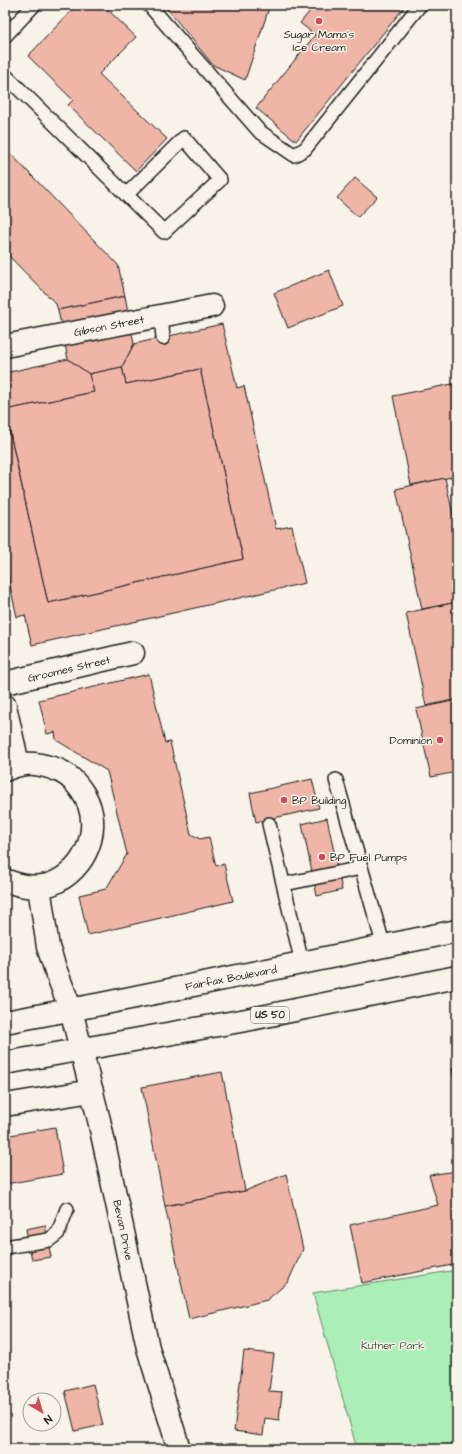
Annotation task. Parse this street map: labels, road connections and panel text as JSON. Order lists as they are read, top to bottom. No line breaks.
{"streets":{"street":["Gibson Street","Groomes Street","Fairfax Boulevard","US 50","Bevan Drive"]},"crossings":[["Fairfax Boulevard","Bevan Drive"],["US 50","Bevan Drive"]],"parks":["Kutner Park"],"places":["Sugar Mama's Ice Cream","Dominion","BP Building","BP Fuel Pumps"],"north":"bottom right"}
